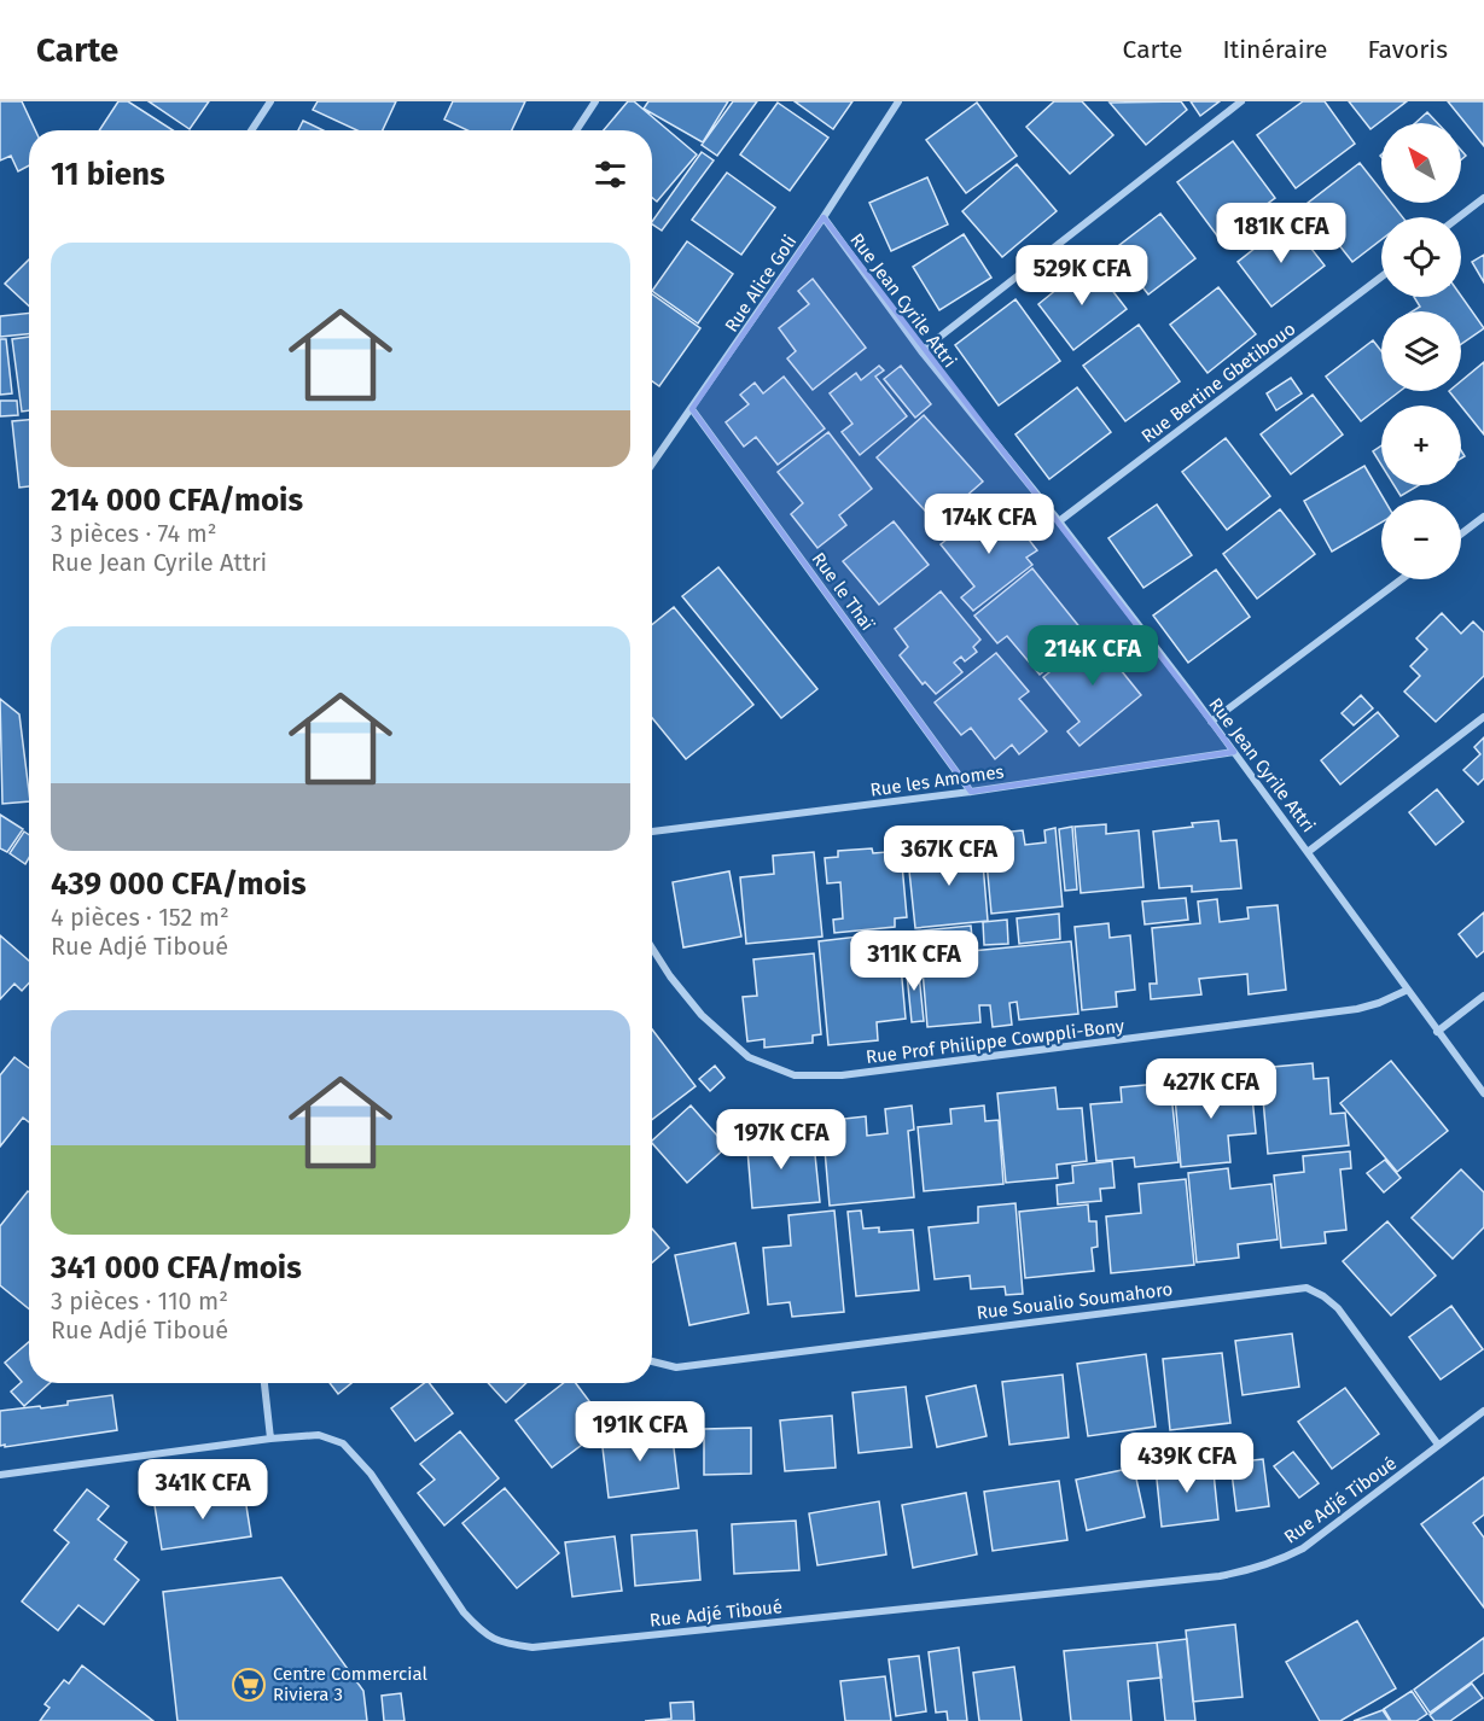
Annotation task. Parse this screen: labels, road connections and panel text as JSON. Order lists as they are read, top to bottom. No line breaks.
{"streets":{"street":["Rue Alice Goli","Rue Jean Cyrile Attri","Rue Bertine Gbetibouo","Rue le Thaï","Rue les Amomes","Rue Prof Philippe Cowppli-Bony","Rue Soualio Soumahoro","Rue Adjé Tiboué"]},"crossings":[["Rue Alice Goli","Rue Jean Cyrile Attri"],["Rue Alice Goli","Rue le Thaï"],["Rue Jean Cyrile Attri","Rue Bertine Gbetibouo"],["Rue Jean Cyrile Attri","Rue les Amomes"],["Rue Jean Cyrile Attri","Rue Prof Philippe Cowppli-Bony"],["Rue le Thaï","Rue les Amomes"],["Rue Soualio Soumahoro","Rue Adjé Tiboué"]],"places":{"supermarket":["Centre Commercial Riviera 3"]},"north":"top left","page":{"header":"Carte","nav":["Carte","Itinéraire","Favoris"],"map_buttons":["+","−"],"heading":"11 biens","price":["181K CFA","529K CFA","174K CFA","214K CFA","367K CFA","311K CFA","427K CFA","197K CFA","191K CFA","439K CFA","341K CFA"],"list":[{"name":"214 000 CFA/mois","note":"3 pièces · 74 m² · Rue Jean Cyrile Attri"},{"name":"439 000 CFA/mois","note":"4 pièces · 152 m² · Rue Adjé Tiboué"},{"name":"341 000 CFA/mois","note":"3 pièces · 110 m² · Rue Adjé Tiboué"}]}}
